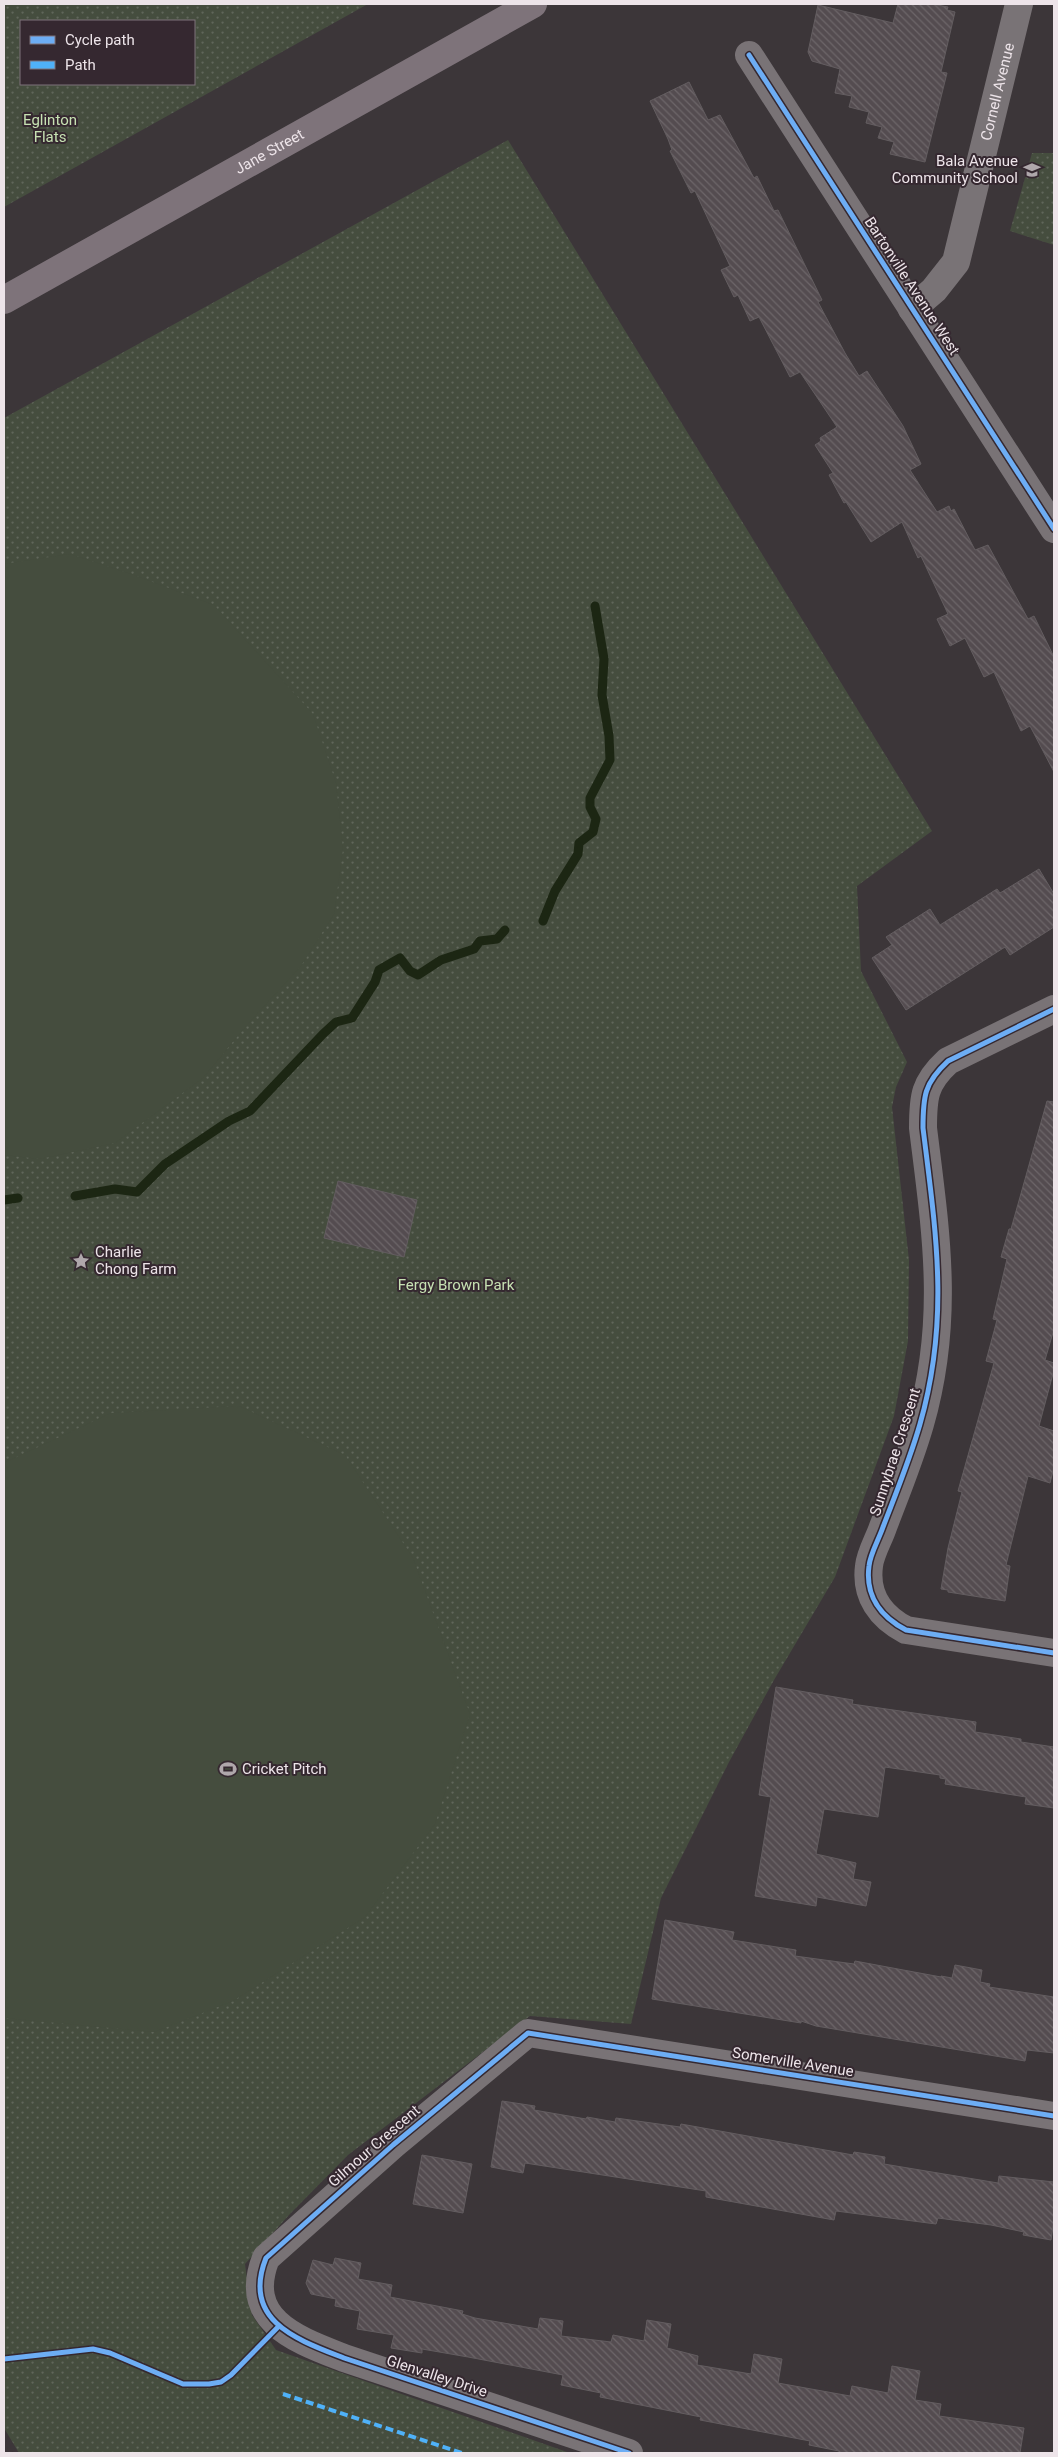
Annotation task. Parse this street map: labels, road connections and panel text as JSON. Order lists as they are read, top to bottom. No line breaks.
{"streets":{"main road":["Jane Street"],"street":["Cornell Avenue","Bartonville Avenue West","Sunnybrae Crescent","Somerville Avenue","Gilmour Crescent","Glenvalley Drive"]},"crossings":[["Cornell Avenue","Bartonville Avenue West"],["Somerville Avenue","Gilmour Crescent"],["Gilmour Crescent","Glenvalley Drive"]],"parks":["Eglinton Flats","Fergy Brown Park"],"places":{"school or university":["Bala Avenue Community School"],"place":["Charlie Chong Farm"],"sports":["Cricket Pitch"]},"legend":["Cycle path","Path"]}
